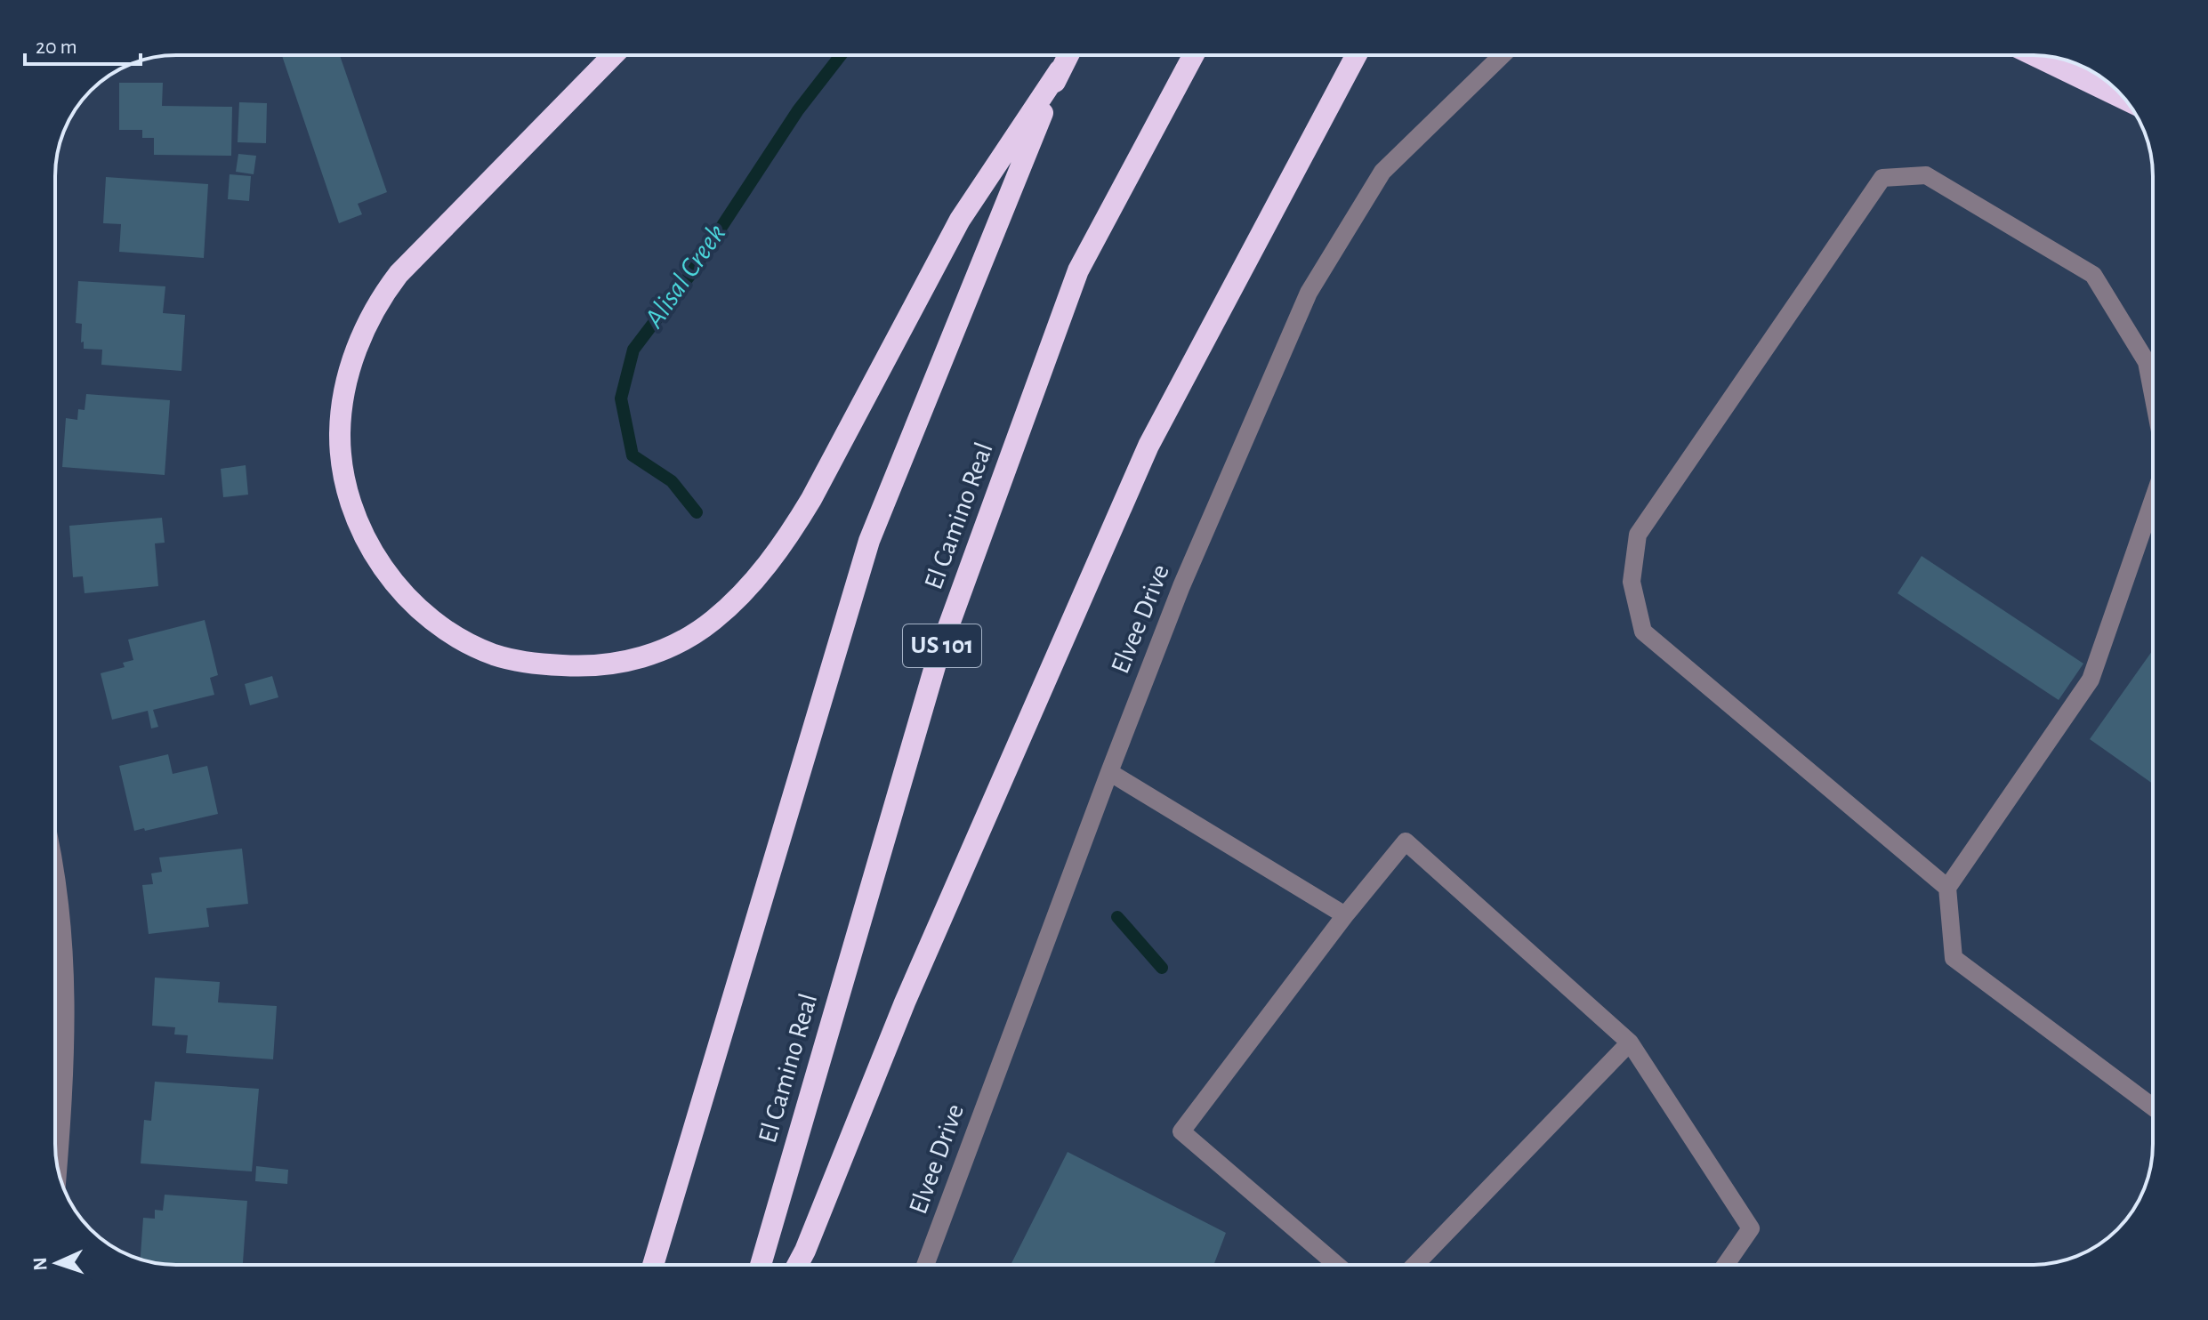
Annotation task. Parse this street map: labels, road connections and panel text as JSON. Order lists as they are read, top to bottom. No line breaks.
{"streets":{"highway":["El Camino Real","US 101"],"street":["Elvee Drive"]},"water":["Alisal Creek"],"scale_bar":"20 m","north":"left"}
